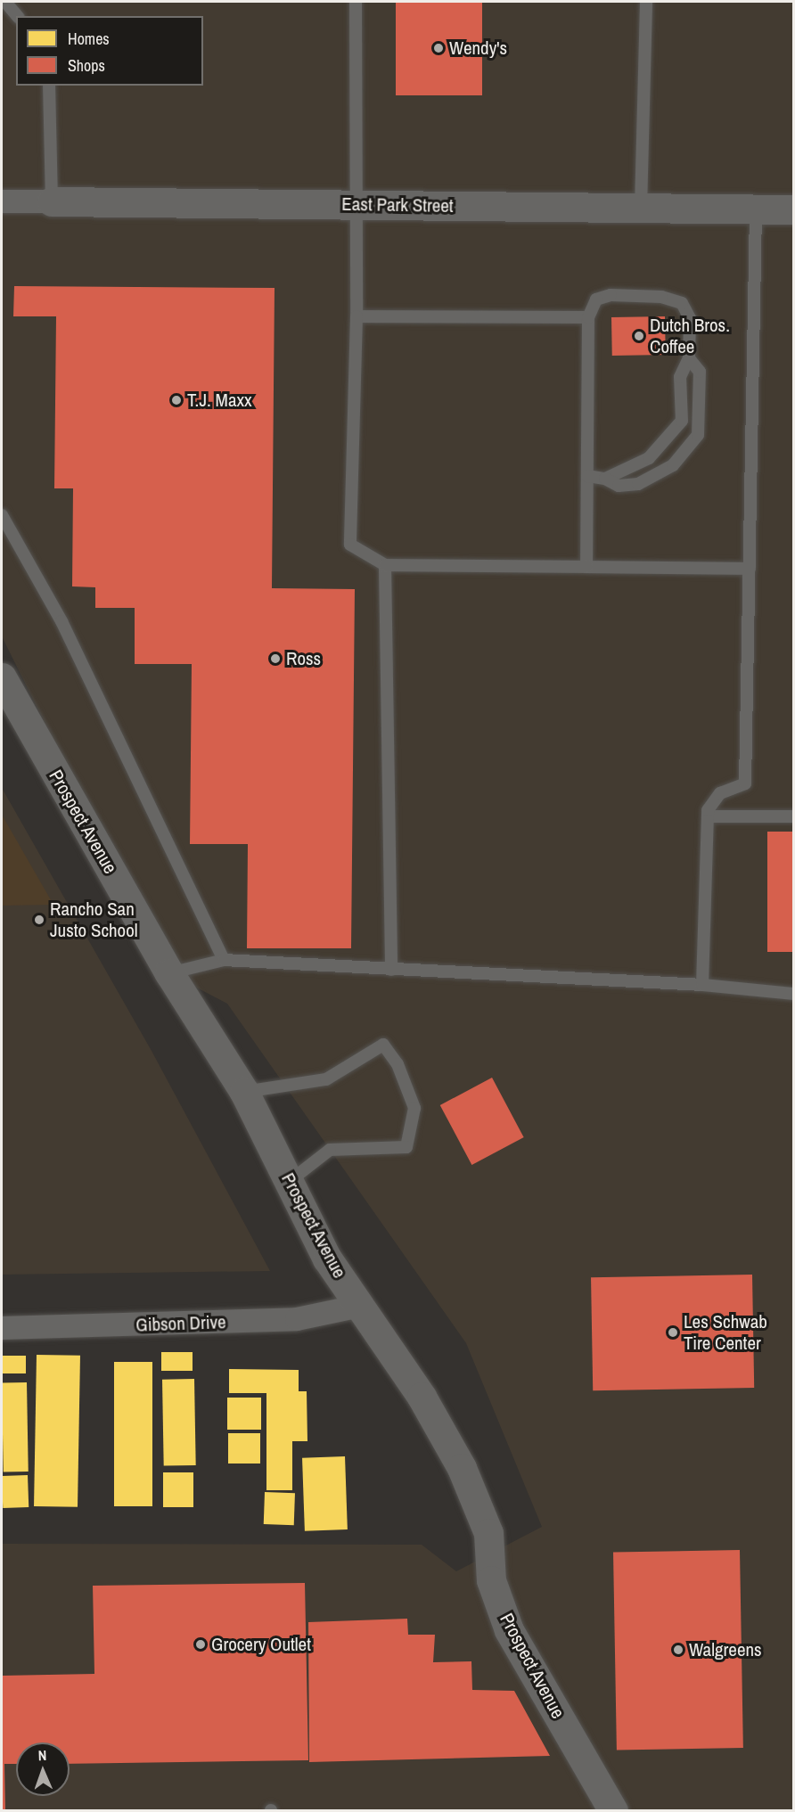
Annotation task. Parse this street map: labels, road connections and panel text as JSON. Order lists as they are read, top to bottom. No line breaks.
{"streets":{"street":["East Park Street","Prospect Avenue","Gibson Drive"]},"crossings":[["Prospect Avenue","Gibson Drive"]],"places":["Wendy's","Dutch Bros. Coffee","T.J. Maxx","Ross","Rancho San Justo School","Les Schwab Tire Center","Grocery Outlet","Walgreens"],"legend":["Homes","Shops"],"north":"top"}
